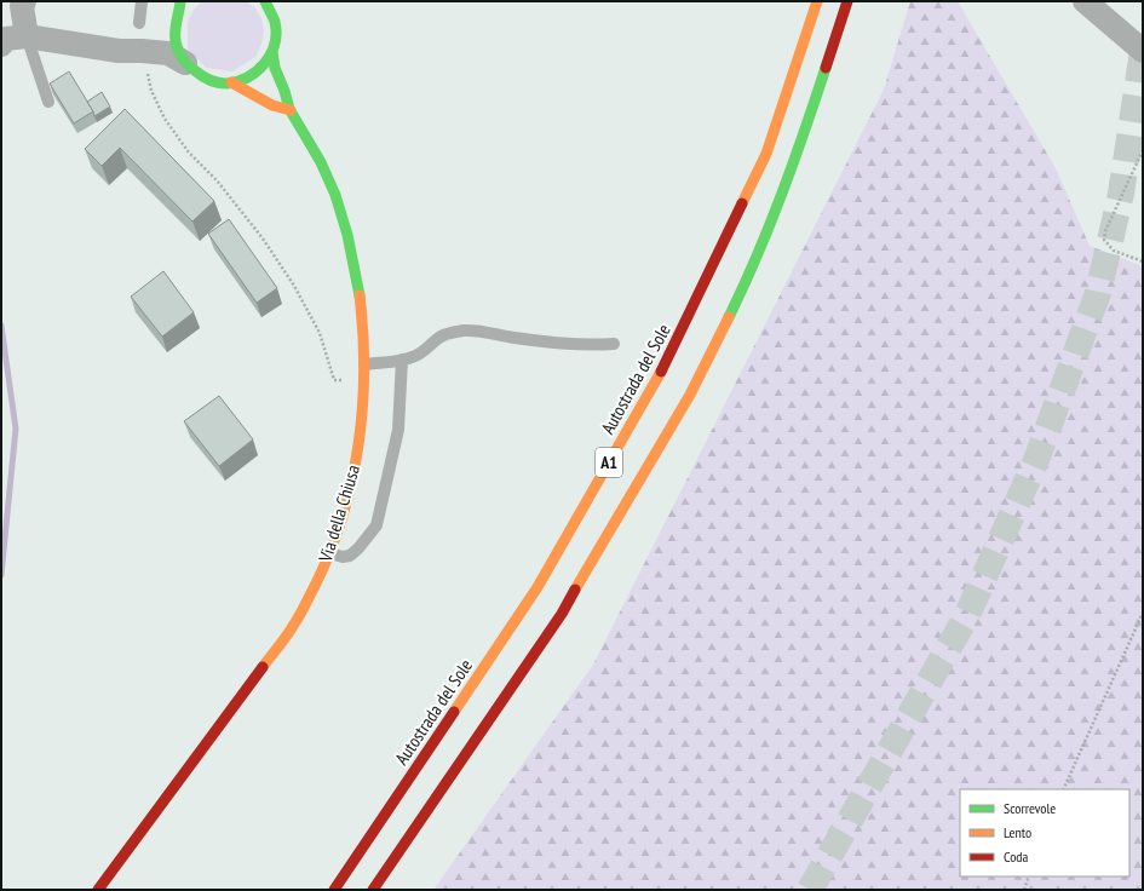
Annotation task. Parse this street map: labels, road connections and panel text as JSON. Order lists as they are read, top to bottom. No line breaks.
{"streets":{"main road":["Autostrada del Sole","A1","Via della Chiusa"]},"legend":["Scorrevole","Lento","Coda"]}
